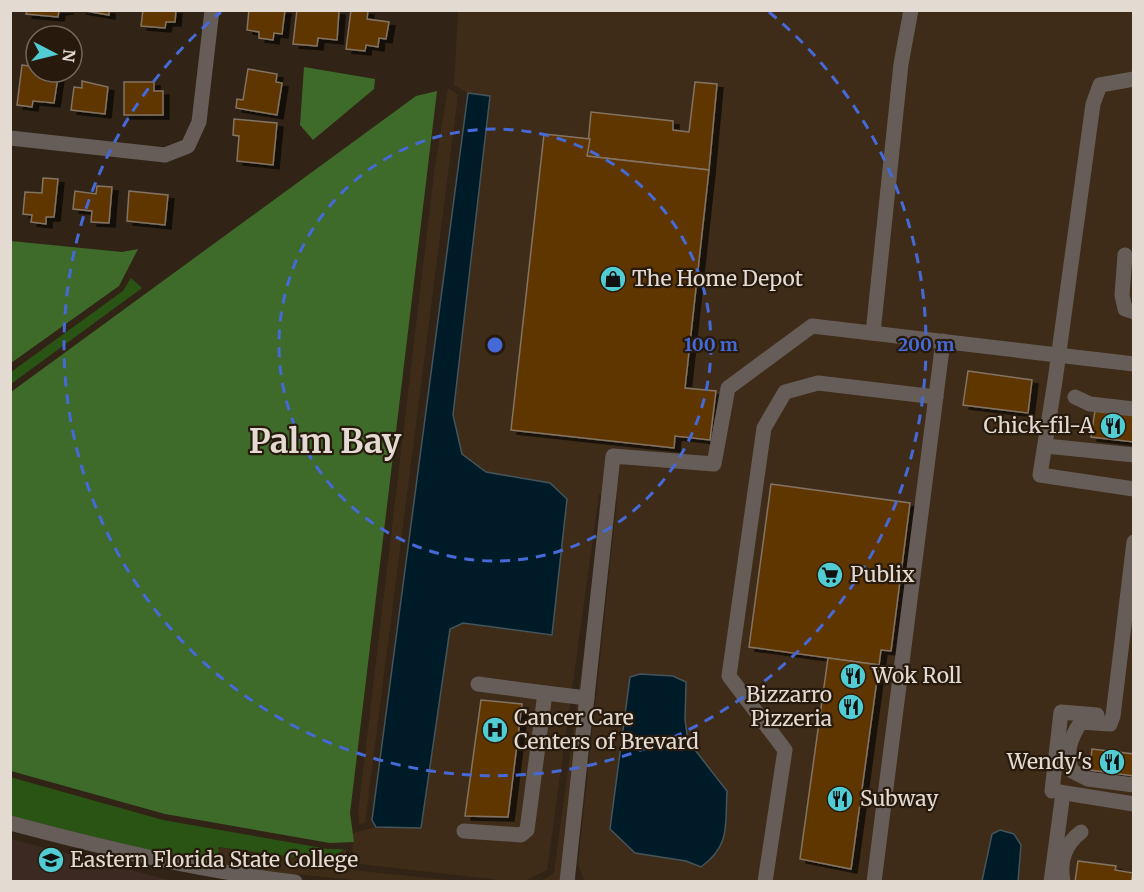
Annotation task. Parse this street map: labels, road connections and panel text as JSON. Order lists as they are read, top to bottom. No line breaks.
{"districts":["Palm Bay"],"places":{"shop":["The Home Depot"],"restaurant":["Chick-fil-A","Wok Roll","Bizzarro Pizzeria","Wendy's","Subway"],"supermarket":["Publix"],"hospital":["Cancer Care Centers of Brevard"],"school or university":["Eastern Florida State College"]},"north":"right","rings":["100 m","200 m"]}
